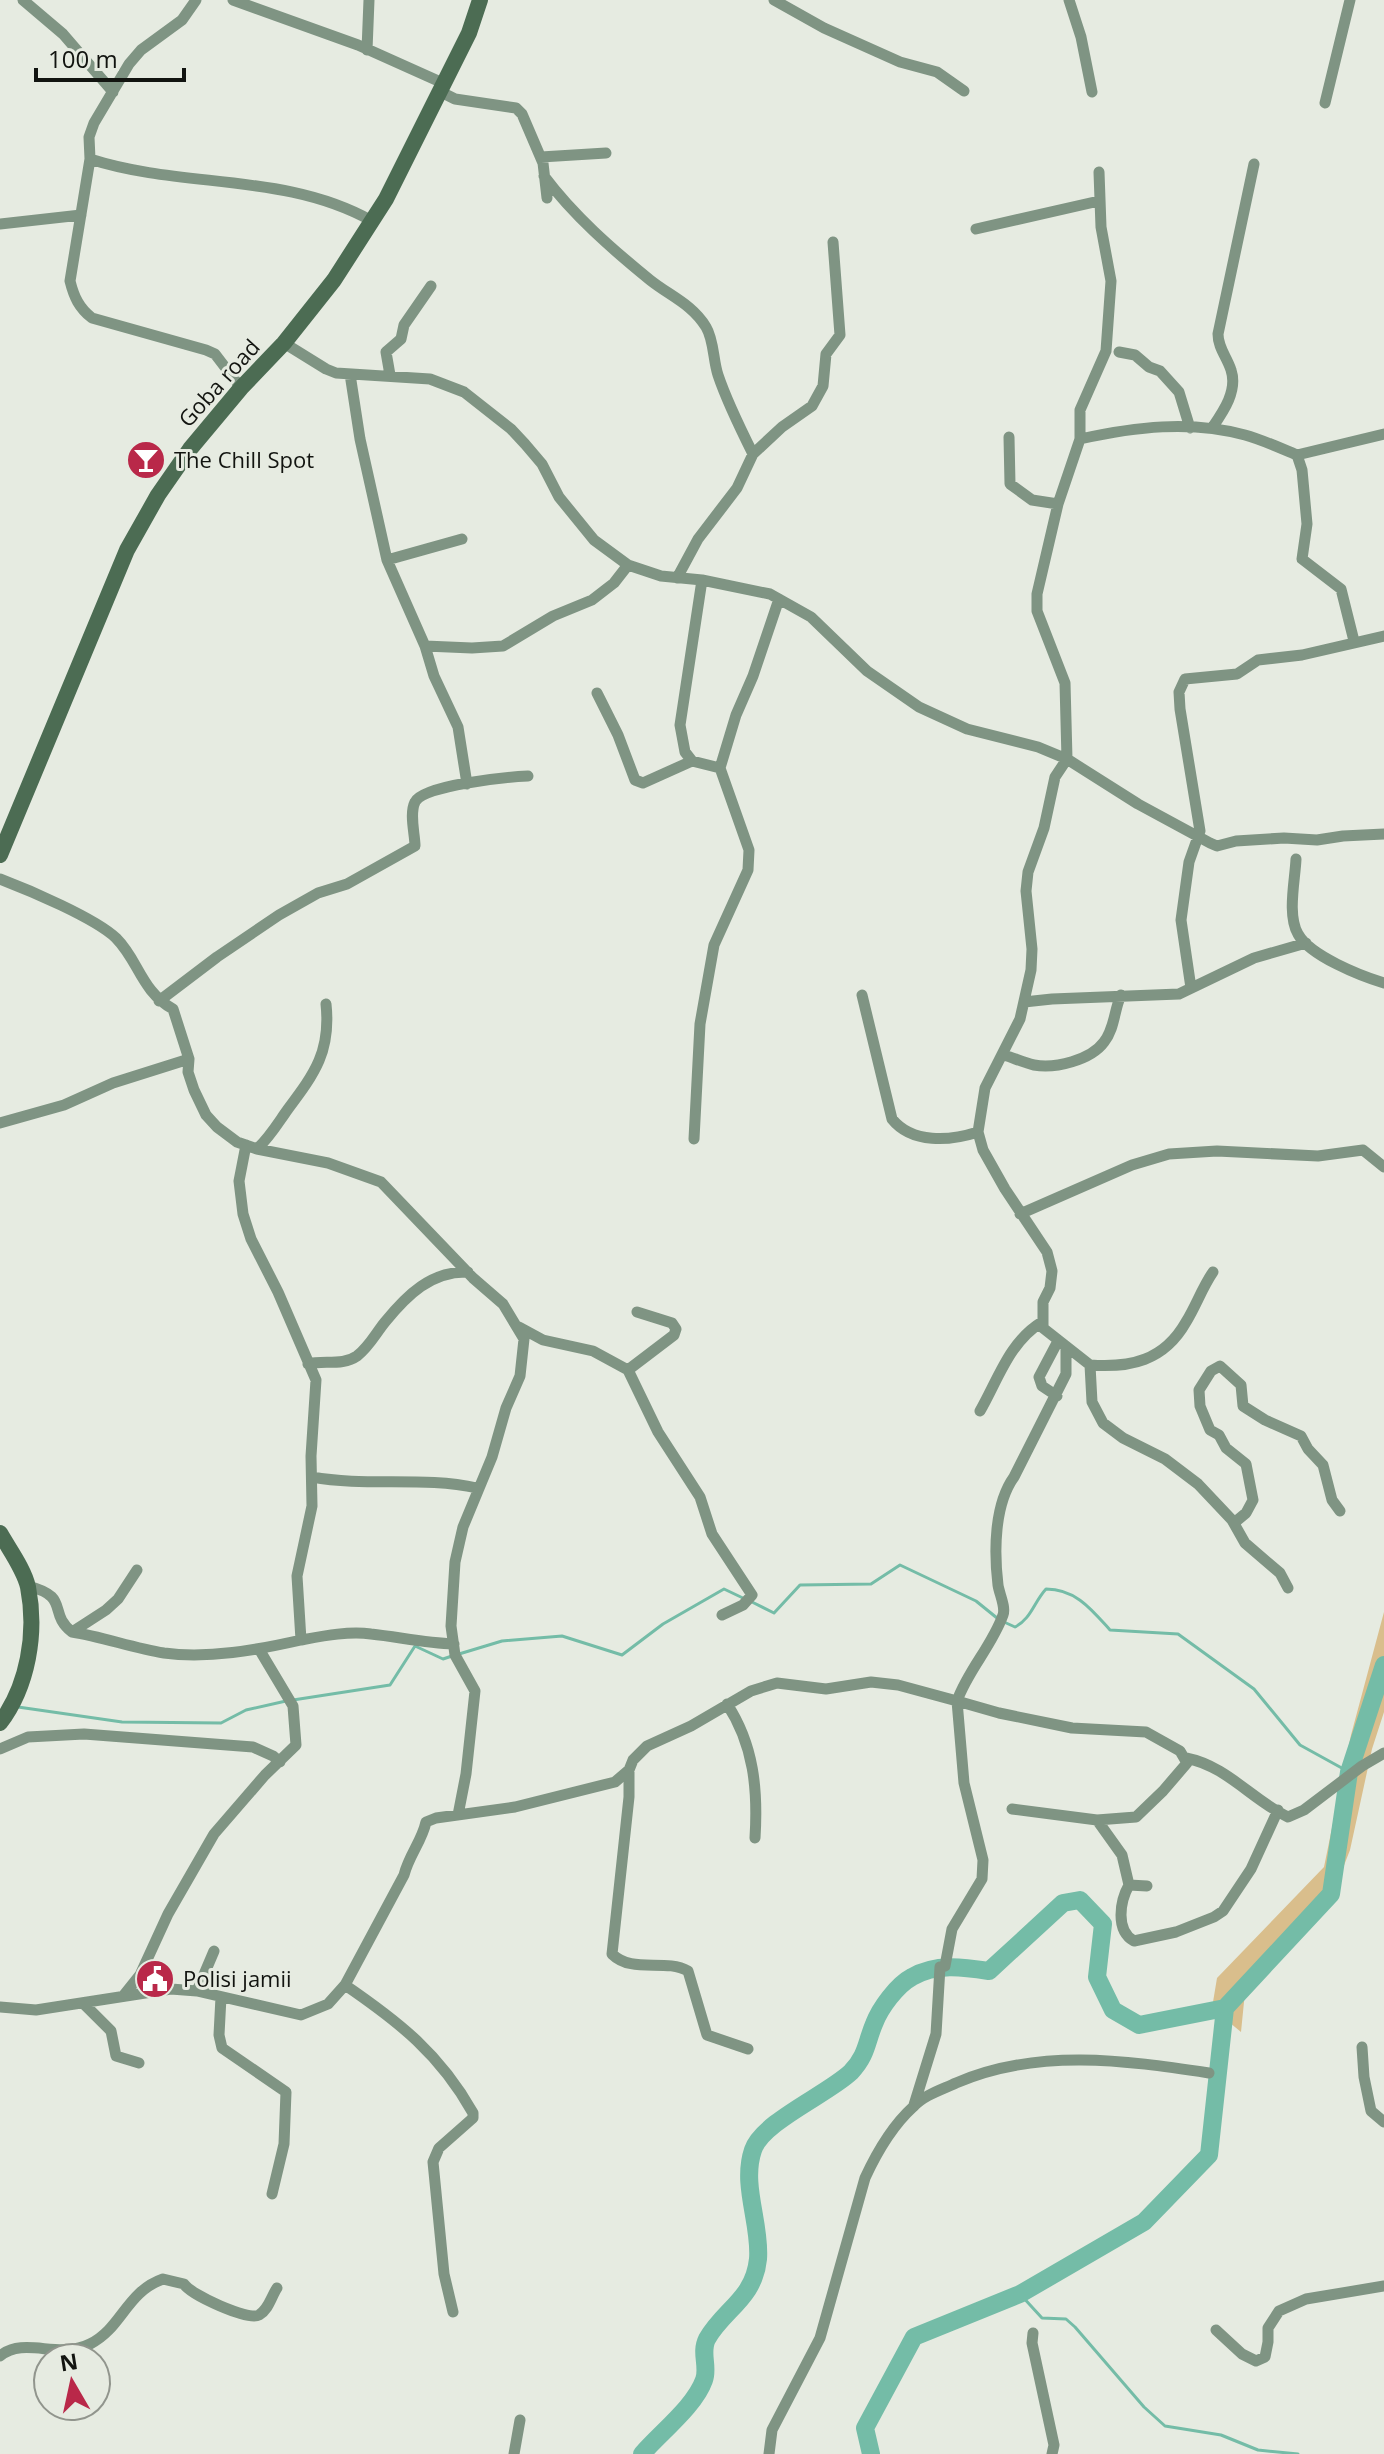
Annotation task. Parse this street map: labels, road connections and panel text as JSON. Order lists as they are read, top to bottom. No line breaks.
{"streets":{"main road":["Goba road"]},"places":{"bar":["The Chill Spot"],"public building":["Polisi jamii"]},"scale_bar":"100 m","north":"top"}
